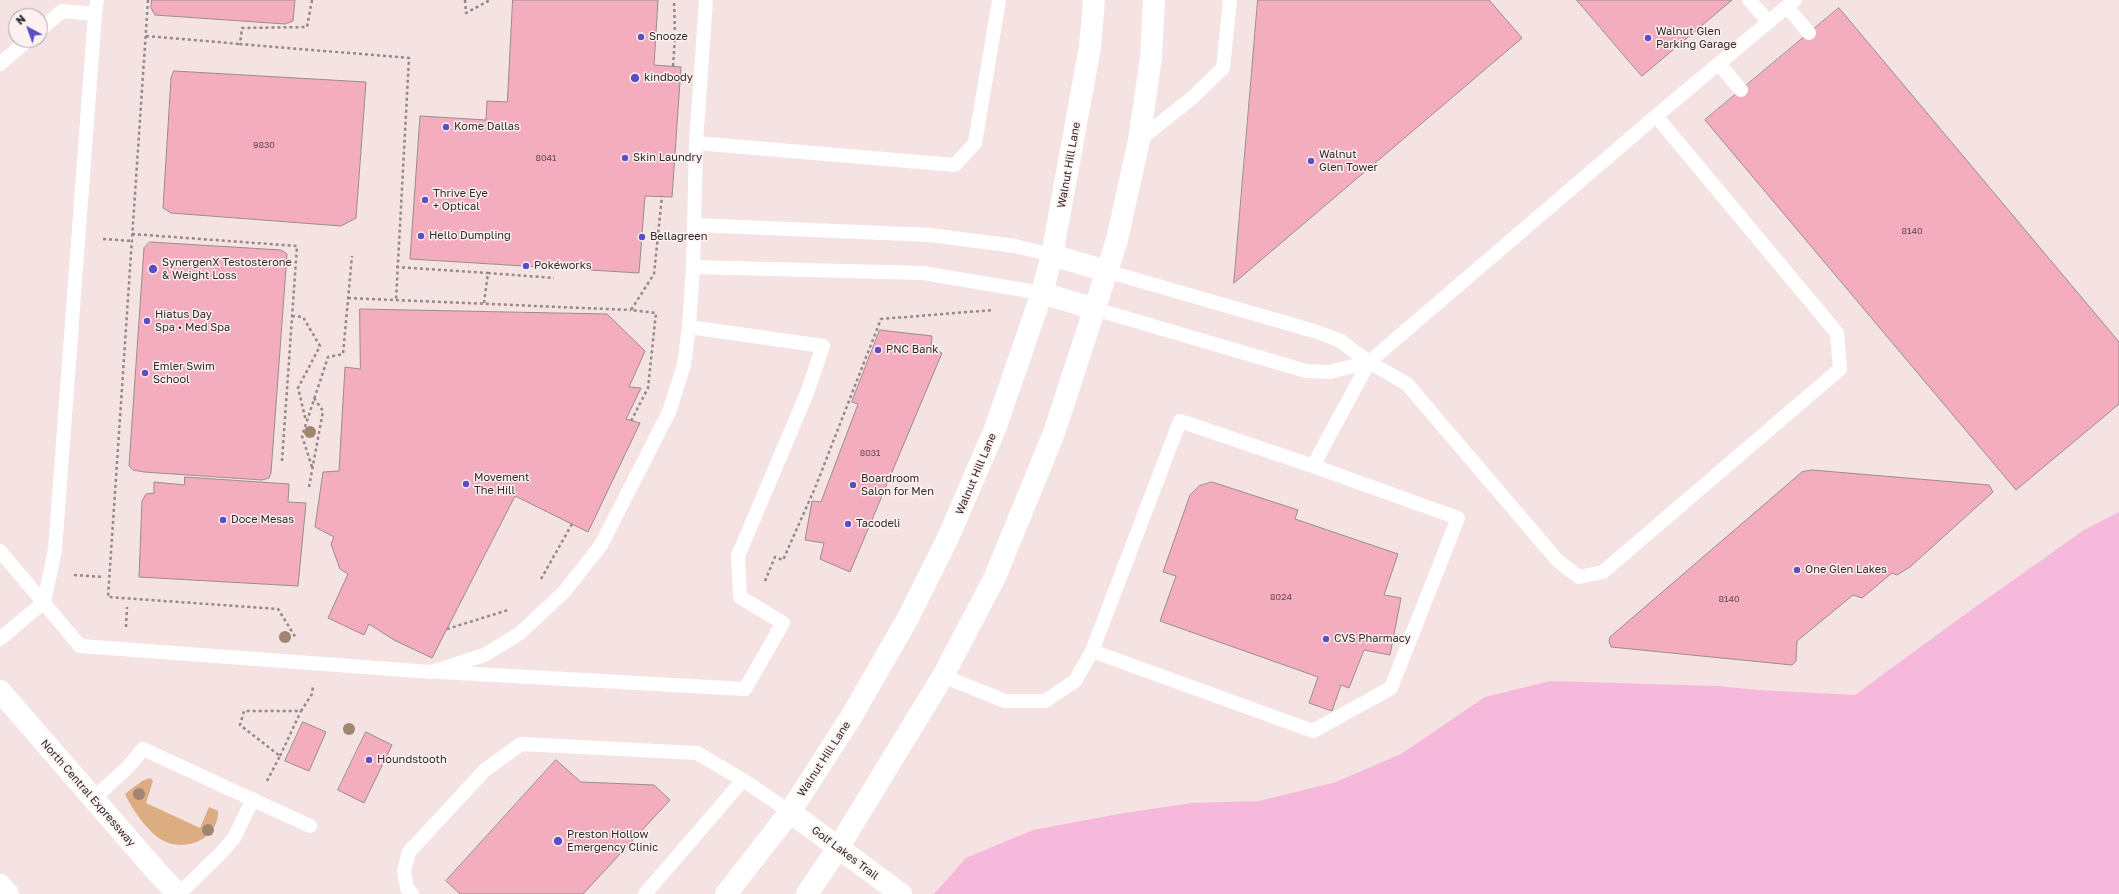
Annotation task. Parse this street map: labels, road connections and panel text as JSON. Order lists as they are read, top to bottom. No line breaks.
{"streets":{"main road":["Walnut Hill Lane","North Central Expressway","Golf Lakes Trail"]},"crossings":[["Walnut Hill Lane","Golf Lakes Trail"]],"places":["Snooze","Walnut Glen Parking Garage","kindbody","Kome Dallas","Skin Laundry","Walnut Glen Tower","Thrive Eye + Optical","Hello Dumpling","Bellagreen","Pokéworks","SynergenX Testosterone & Weight Loss","Hiatus Day Spa • Med Spa","PNC Bank","Emler Swim School","Movement The Hill","Boardroom Salon for Men","Doce Mesas","Tacodeli","One Glen Lakes","CVS Pharmacy","Houndstooth","Preston Hollow Emergency Clinic"],"house_numbers":["9830","8041","8140","8031","8024","8140"],"north":"top left"}
